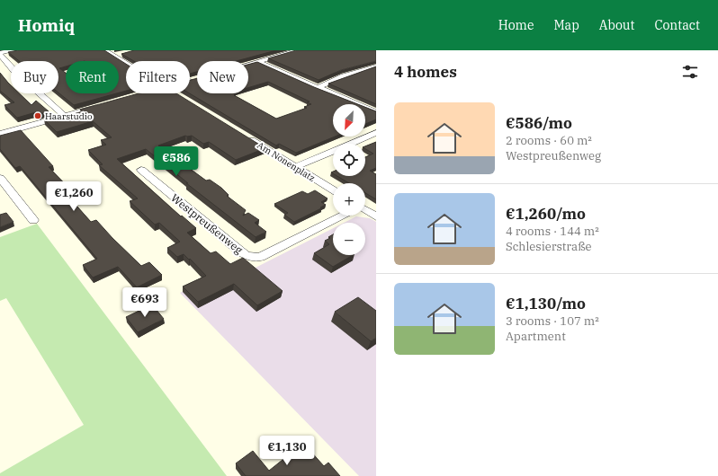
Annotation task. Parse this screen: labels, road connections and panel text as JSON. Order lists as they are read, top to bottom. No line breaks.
{"streets":{"street":["Am Nonenplatz","Westpreußenweg"]},"places":["Haarstudio"],"north":"bottom left","page":{"header":"Homiq","nav":["Home","Map","About","Contact"],"heading":"4 homes","chip":["Buy","Rent","Filters","New"],"list":[{"name":"€586/mo","note":"2 rooms · 60 m² · Westpreußenweg"},{"name":"€1,260/mo","note":"4 rooms · 144 m² · Schlesierstraße"},{"name":"€1,130/mo","note":"3 rooms · 107 m² · Apartment"}],"map_buttons":["+","−"],"price":["€586","€1,260","€693","€1,130"]}}
